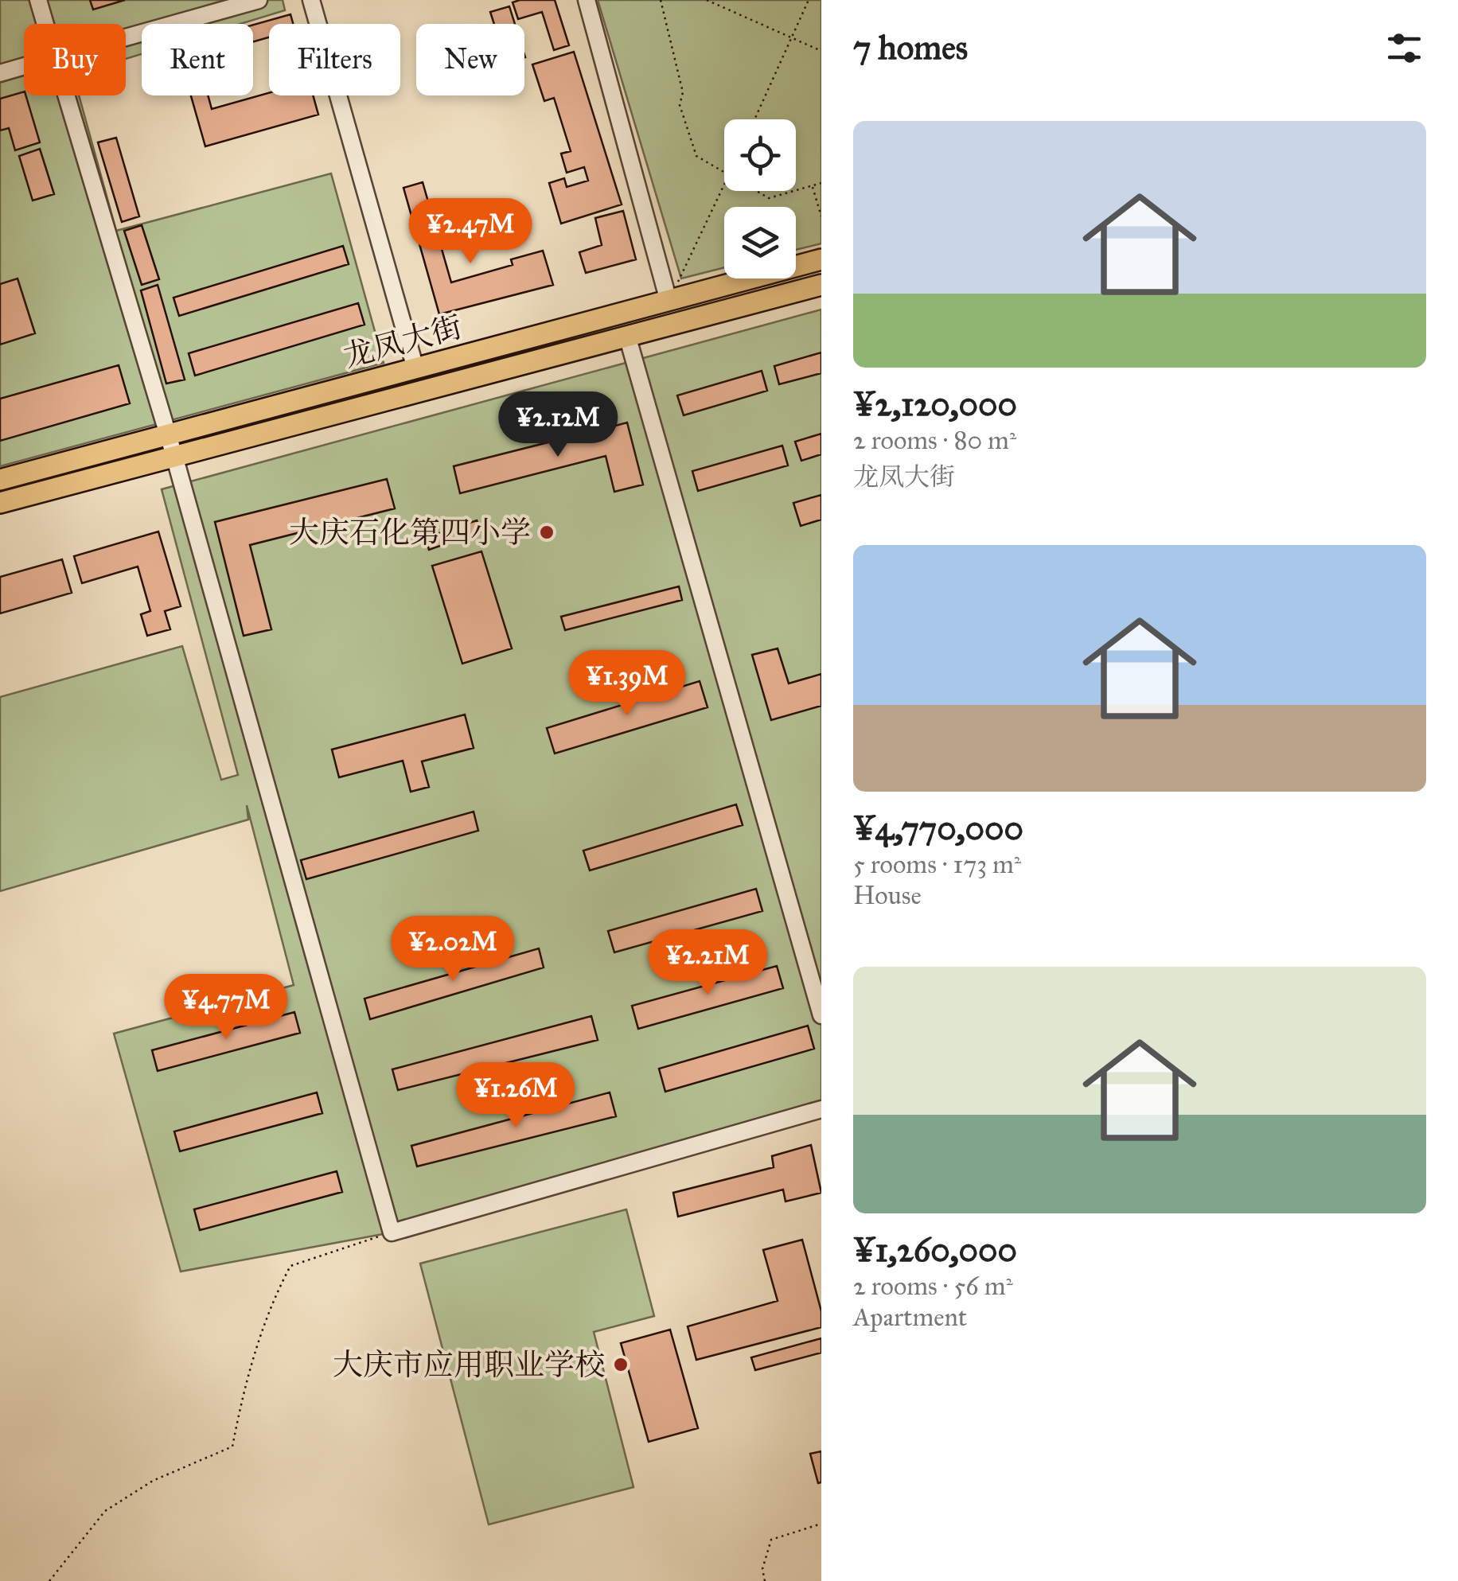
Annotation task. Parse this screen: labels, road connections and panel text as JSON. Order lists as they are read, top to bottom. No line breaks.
{"streets":{"main road":["龙凤大街"]},"places":["大庆石化第四小学","大庆市应用职业学校"],"page":{"heading":"7 homes","chip":["Buy","Rent","Filters","New"],"list":[{"name":"¥2,120,000","note":"2 rooms · 80 m² · 龙凤大街"},{"name":"¥4,770,000","note":"5 rooms · 173 m² · House"},{"name":"¥1,260,000","note":"2 rooms · 56 m² · Apartment"}],"price":["¥2.47M","¥2.12M","¥1.39M","¥2.02M","¥2.21M","¥4.77M","¥1.26M"]}}
